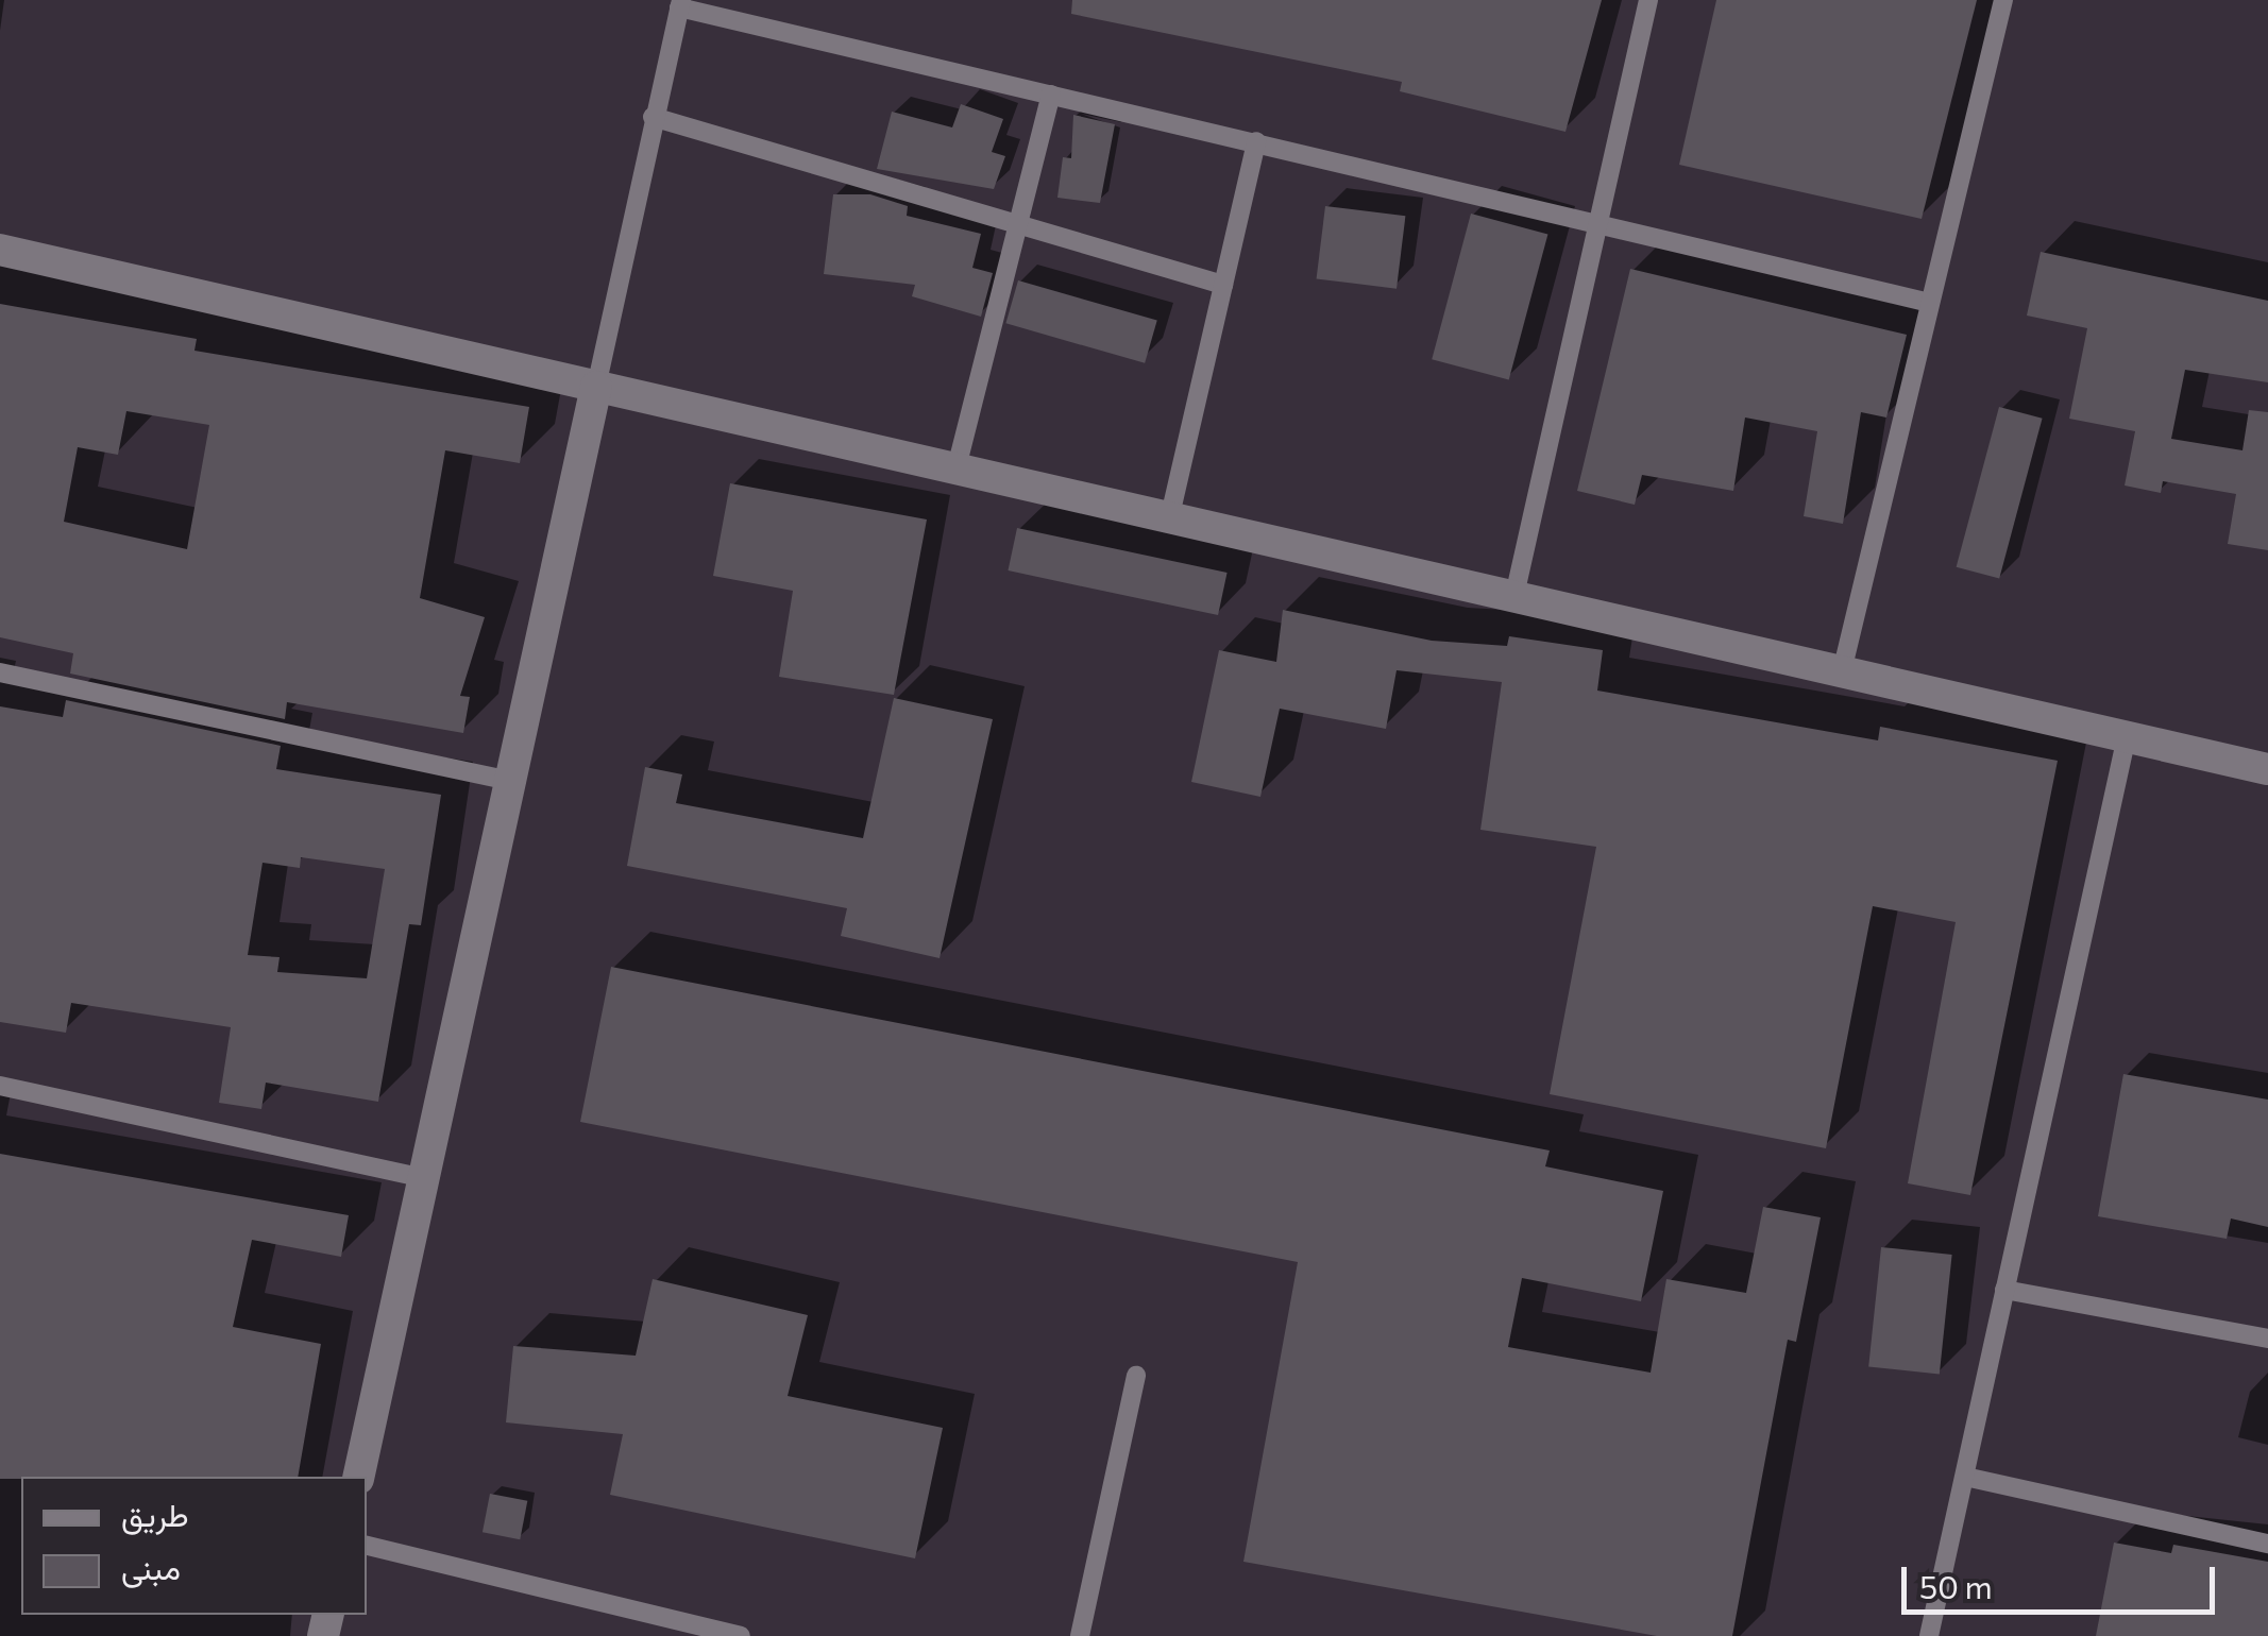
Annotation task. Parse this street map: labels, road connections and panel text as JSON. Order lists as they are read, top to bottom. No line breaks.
{"legend":["طريق","مبنى"],"scale_bar":"50 m"}
